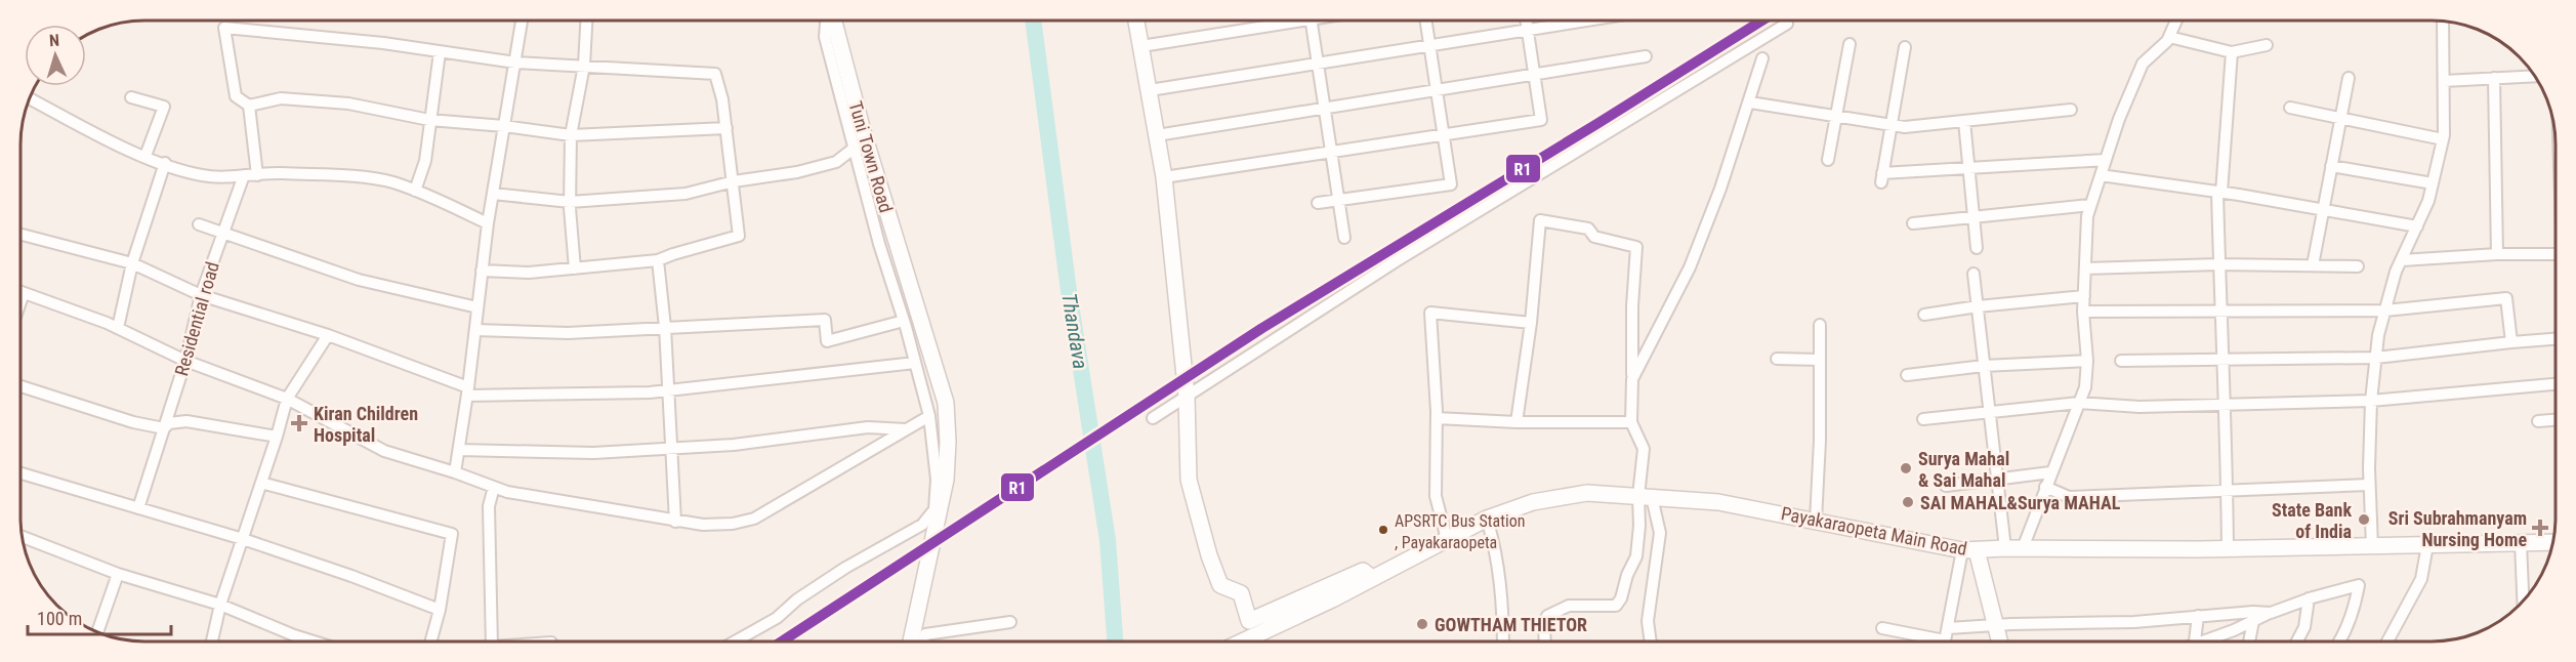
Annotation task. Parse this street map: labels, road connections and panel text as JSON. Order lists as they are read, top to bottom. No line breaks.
{"streets":{"street":["Tuni Town Road","Residential road","Payakaraopeta Main Road"]},"water":["Thandava"],"places":{"health":["Kiran Children Hospital","Sri Subrahmanyam Nursing Home"],"other":["Surya Mahal & Sai Mahal","SAI MAHAL&Surya MAHAL","State Bank of India","APSRTC Bus Station , Payakaraopeta","GOWTHAM THIETOR"]},"lines":["transit line R1"],"scale_bar":"100 m","north":"top"}
